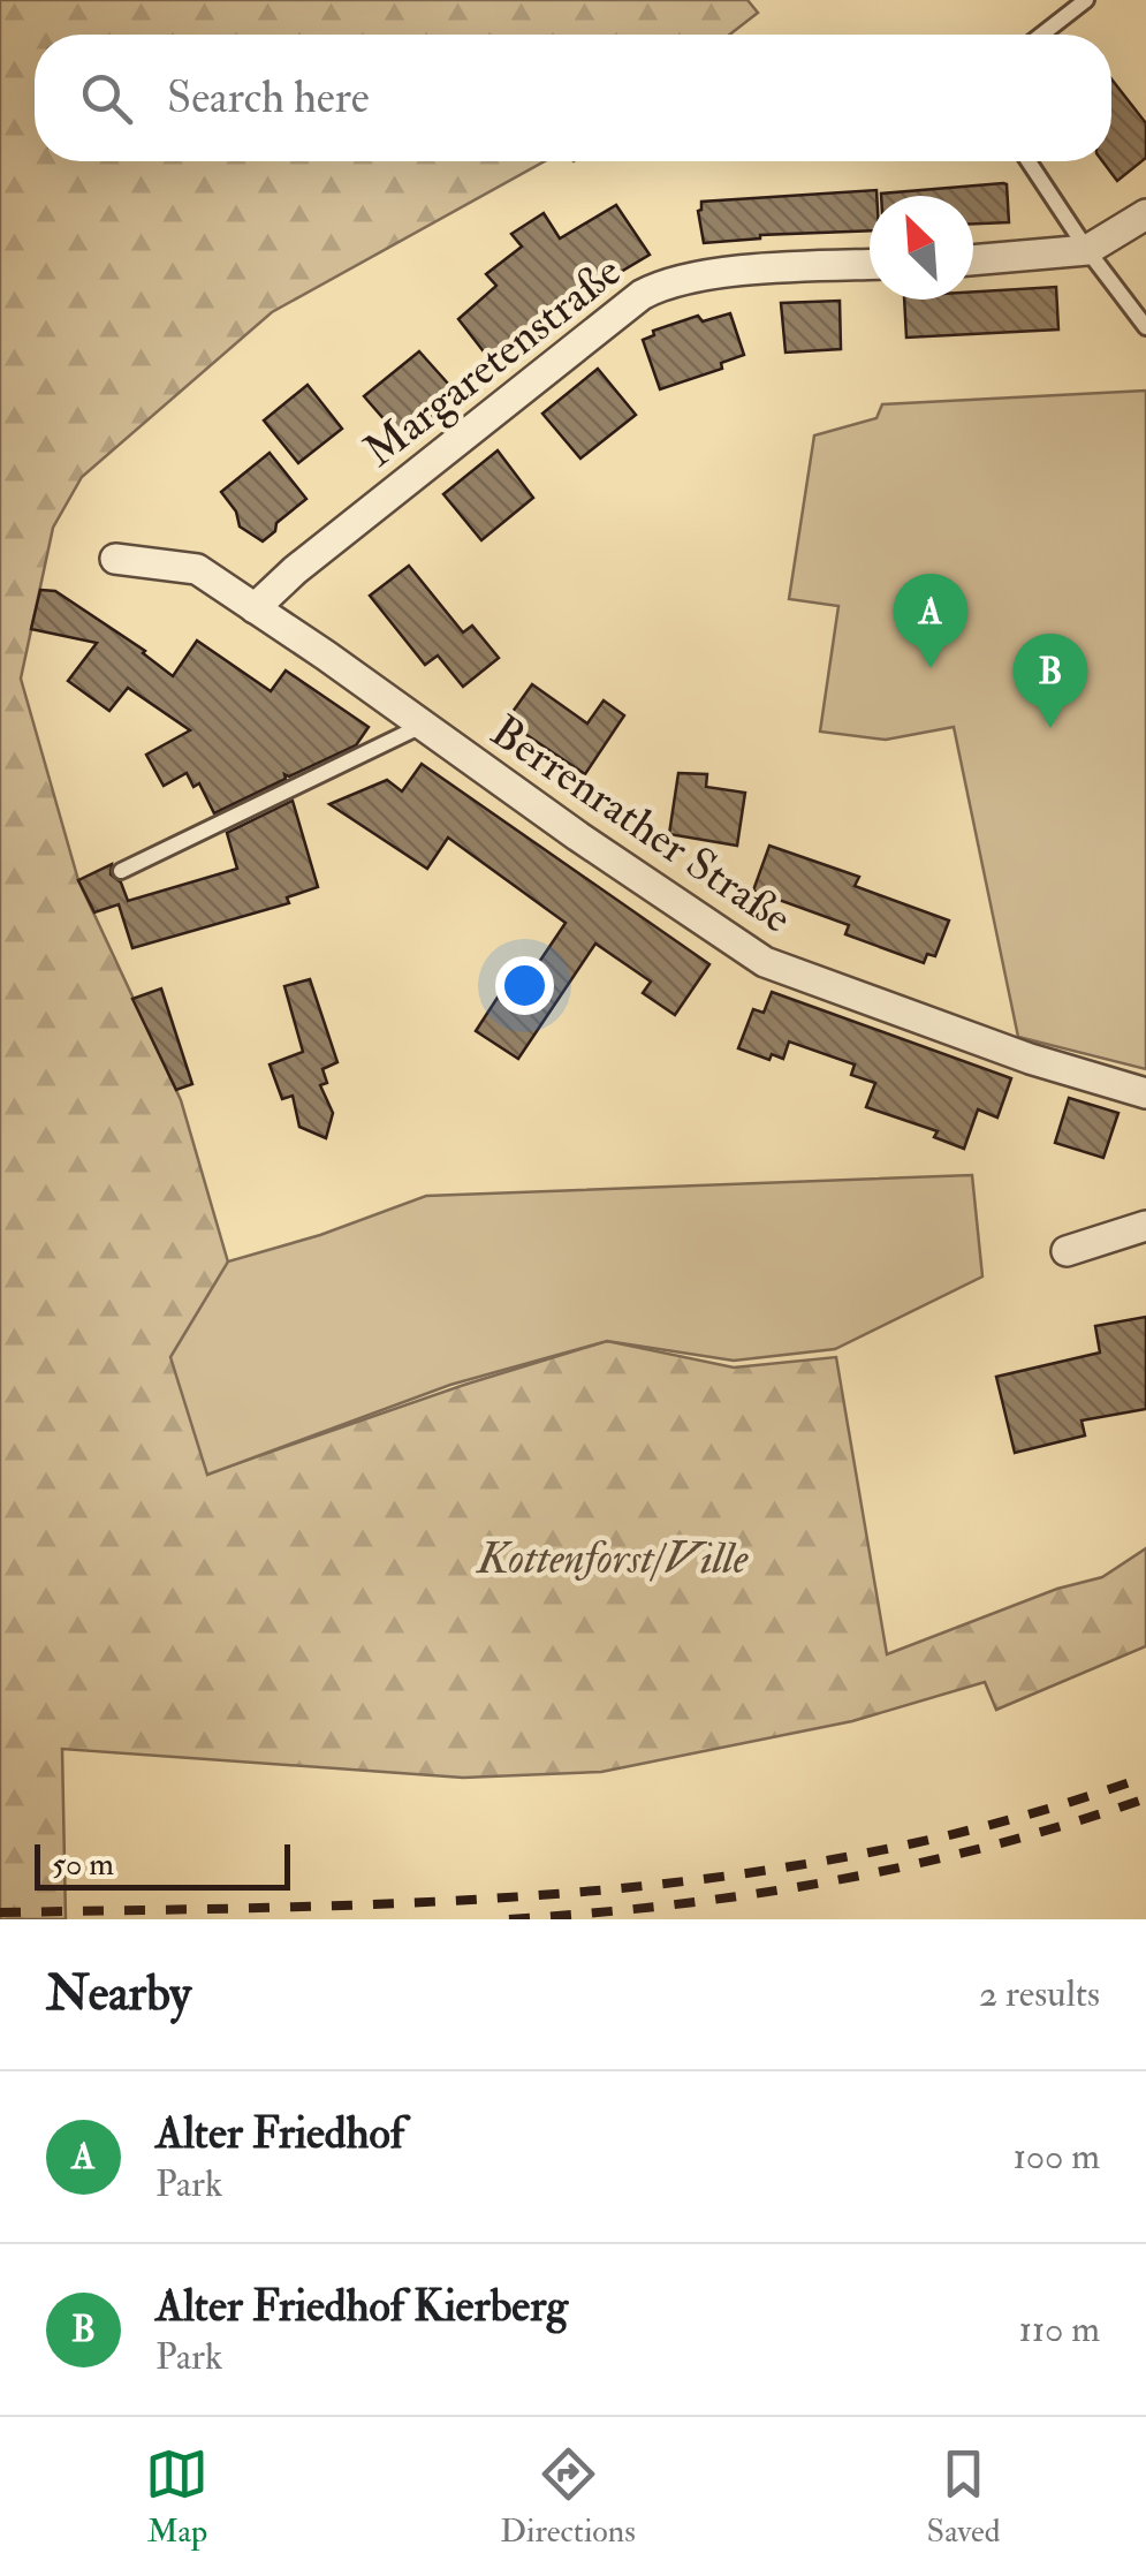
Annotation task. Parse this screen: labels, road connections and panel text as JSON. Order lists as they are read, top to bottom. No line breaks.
{"streets":{"street":["Margaretenstraße","Berrenrather Straße"]},"crossings":[["Margaretenstraße","Berrenrather Straße"]],"parks":["Kottenforst/Ville"],"scale_bar":"50 m","north":"top left","page":{"search":"Search here","pins":["A","B"],"scale":"50 m","heading":["Nearby","2 results"],"list":[{"mark":"A","name":"Alter Friedhof","note":"Park","value":"100 m"},{"mark":"B","name":"Alter Friedhof Kierberg","note":"Park","value":"110 m"}],"nav":["Map","Directions","Saved"]}}
